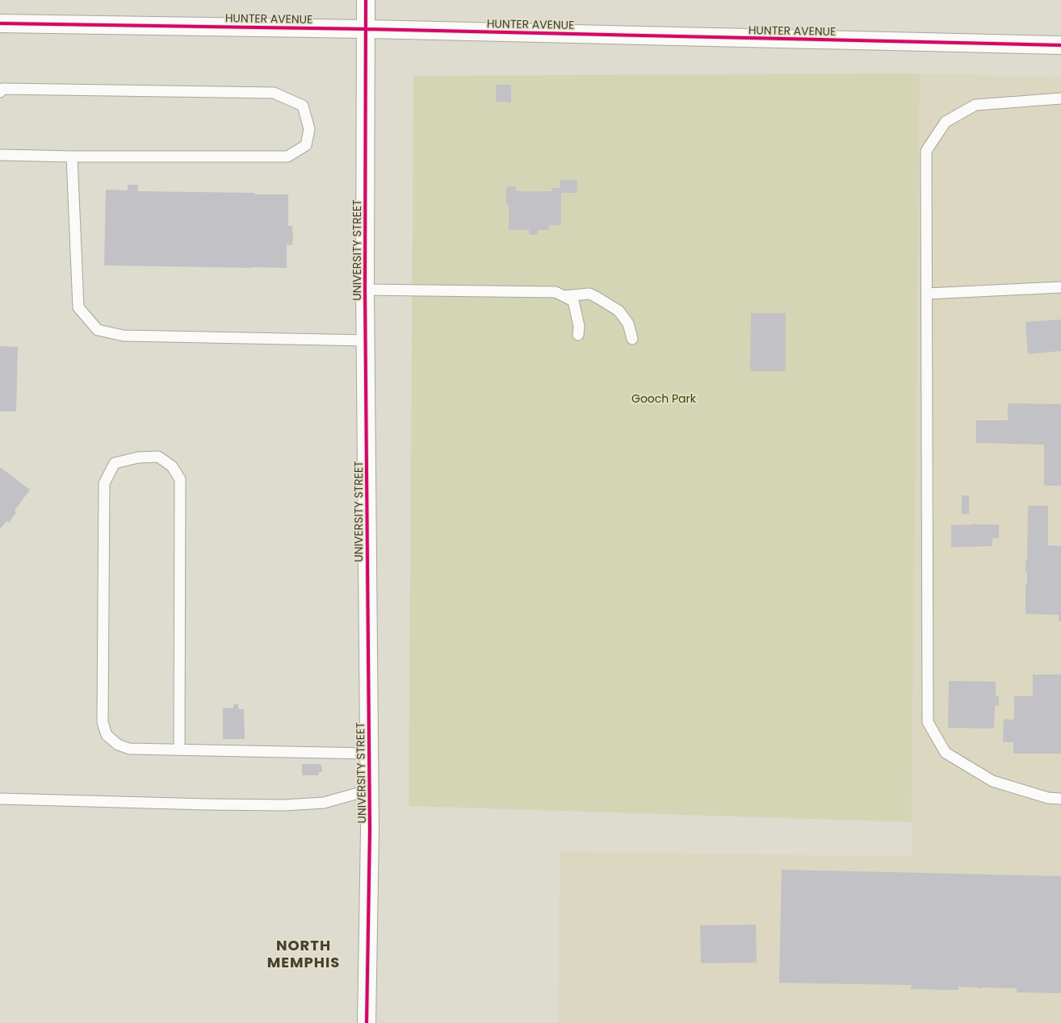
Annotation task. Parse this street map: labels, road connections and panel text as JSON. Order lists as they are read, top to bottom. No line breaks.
{"streets":{"street":["HUNTER AVENUE","UNIVERSITY STREET"]},"crossings":[["HUNTER AVENUE","UNIVERSITY STREET"]],"districts":["NORTH MEMPHIS"],"parks":["Gooch Park"]}
